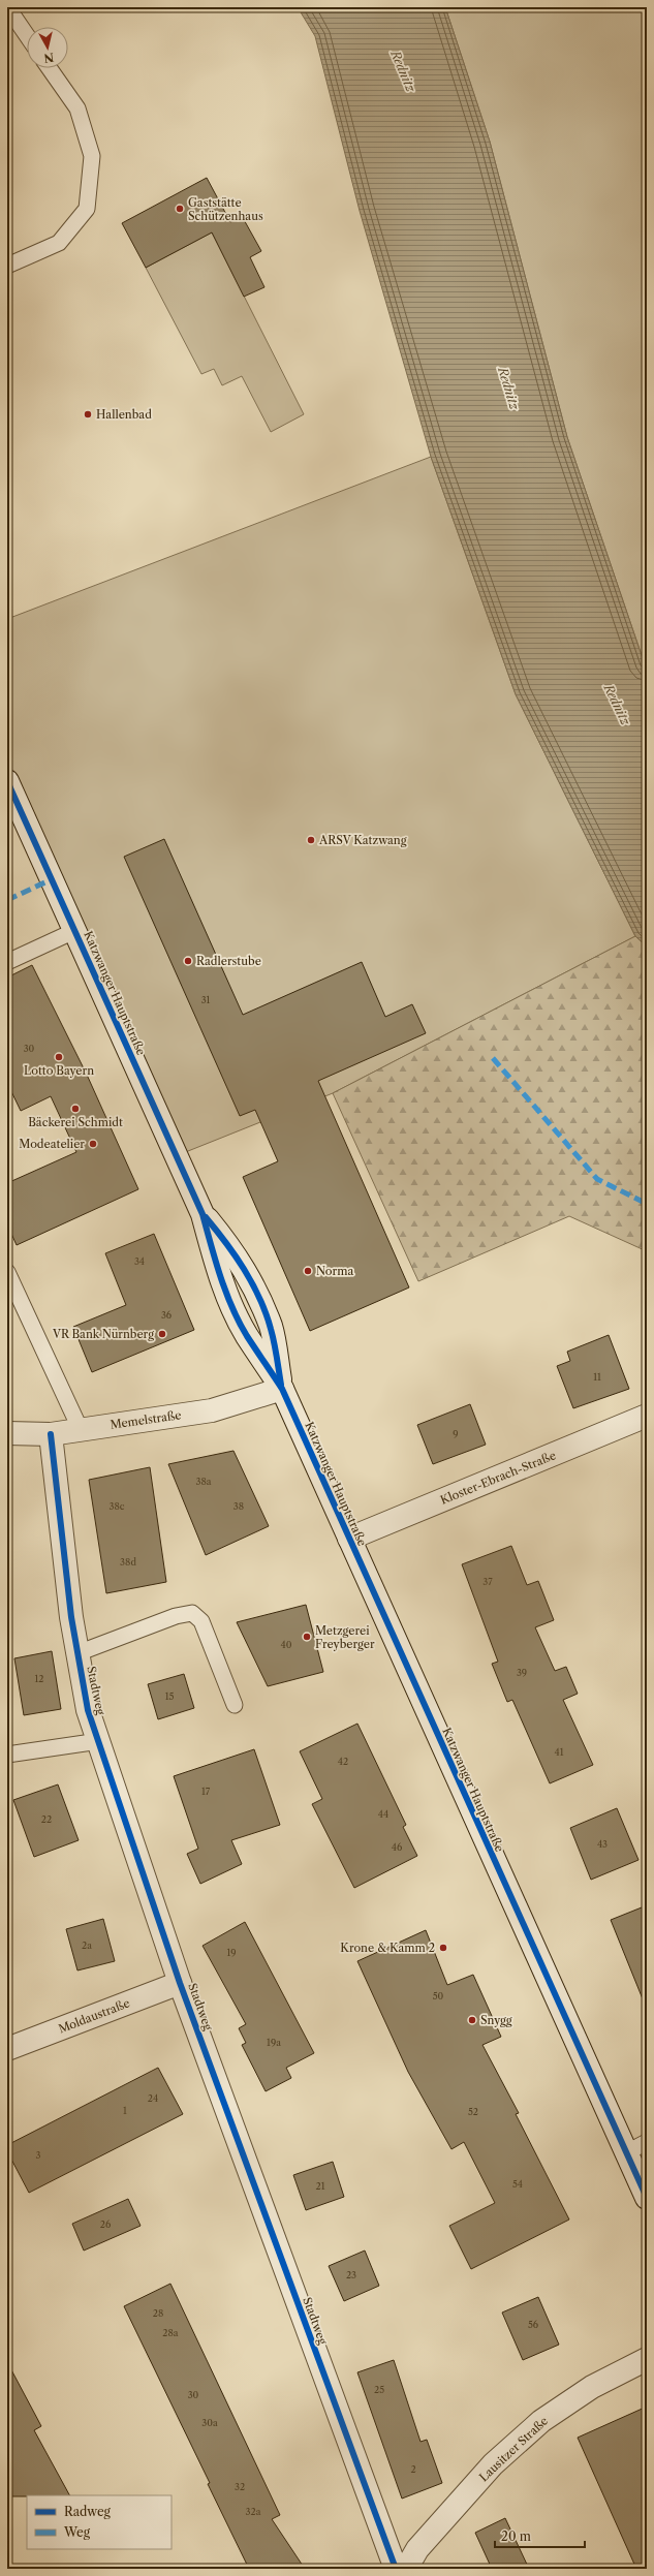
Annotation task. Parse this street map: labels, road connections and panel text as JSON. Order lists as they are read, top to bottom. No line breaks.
{"streets":{"street":["Katzwanger Hauptstraße","Memelstraße","Kloster-Ebrach-Straße","Stadtweg","Moldaustraße","Lausitzer Straße"]},"crossings":[["Katzwanger Hauptstraße","Memelstraße"],["Katzwanger Hauptstraße","Kloster-Ebrach-Straße"],["Memelstraße","Stadtweg"],["Stadtweg","Moldaustraße"]],"water":["Rednitz"],"places":["Gaststätte Schützenhaus","Hallenbad","ARSV Katzwang","Radlerstube","Lotto Bayern","Bäckerei Schmidt","Modeatelier","Norma","VR Bank Nürnberg","Metzgerei Freyberger","Krone & Kamm 2","Snygg"],"house_numbers":["31","30","34","36","11","9","38a","38c","38","38d","37","40","39","12","15","41","42","17","44","22","43","46","2a","19","50","19a","24","1","52","3","54","21","26","23","28","56","28a","25","30","30a","2","32","32a"],"legend":["Radweg","Weg"],"scale_bar":"20 m","north":"bottom"}
